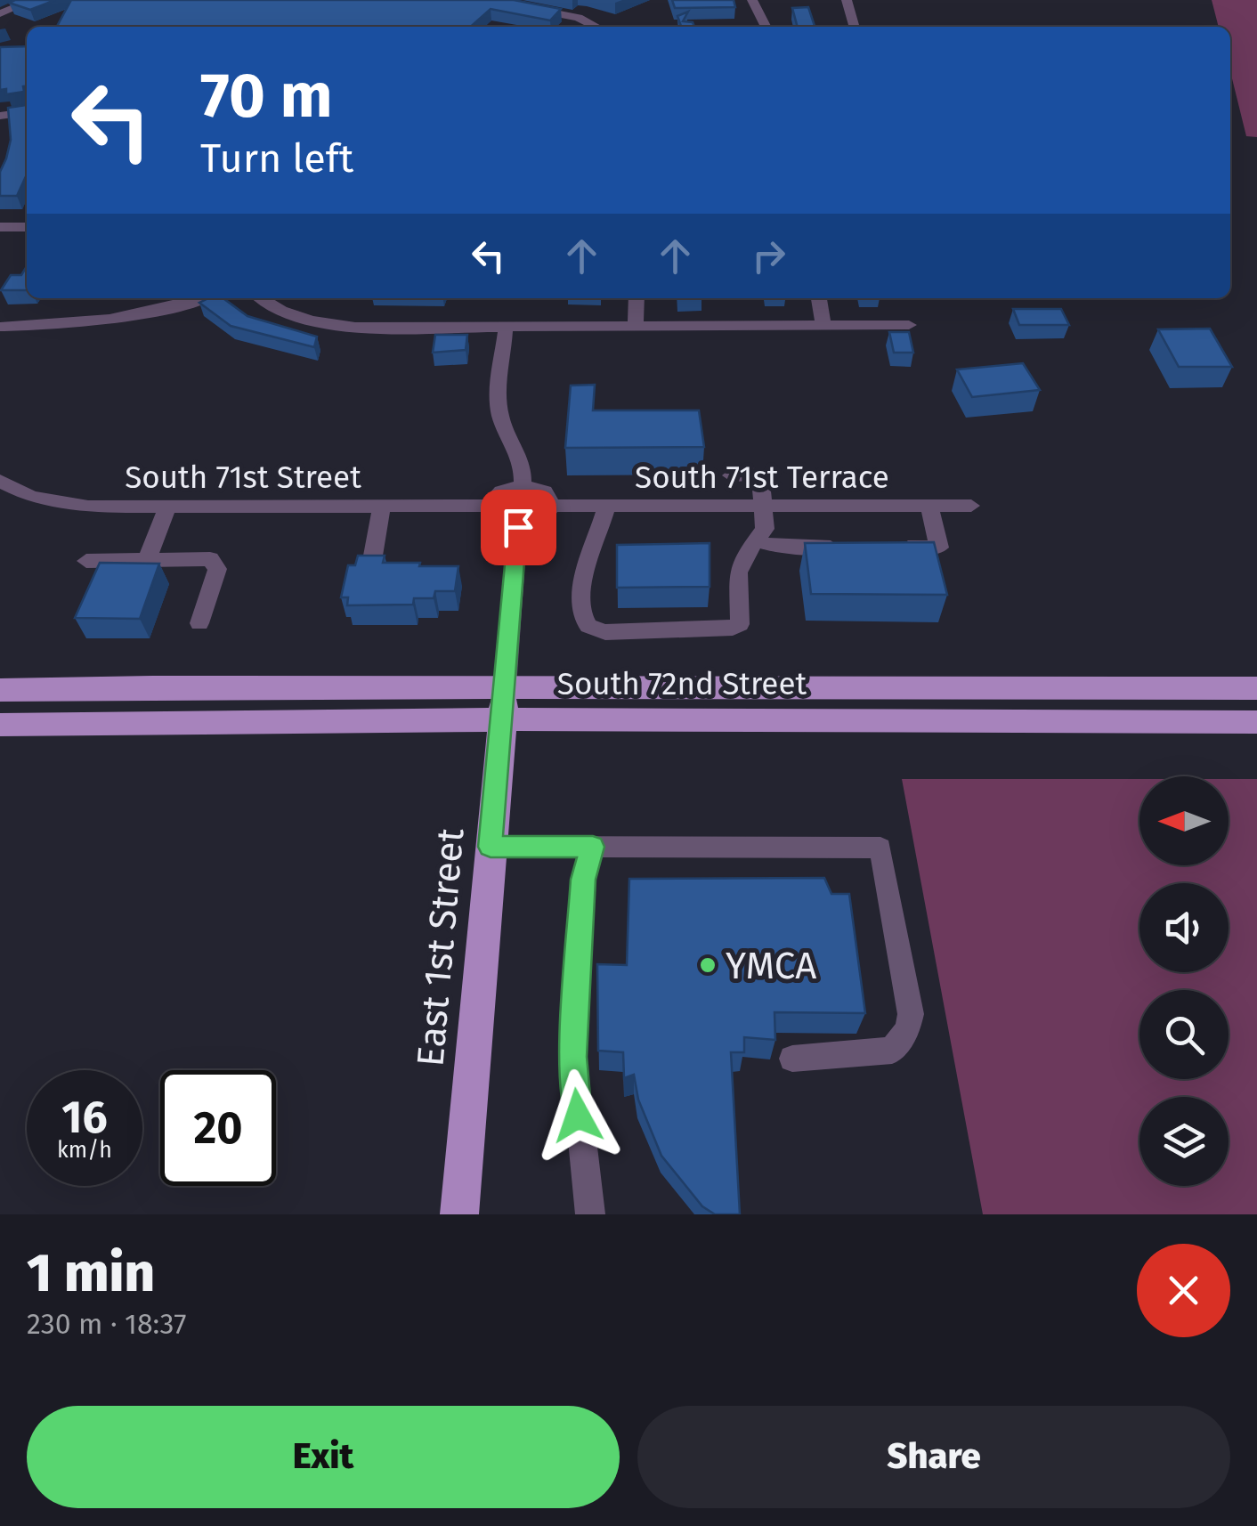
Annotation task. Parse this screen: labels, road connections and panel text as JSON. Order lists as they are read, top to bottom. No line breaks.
{"streets":{"main road":["South 72nd Street","East 1st Street"],"street":["South 71st Street","South 71st Terrace"]},"crossings":[["South 71st Street","South 71st Terrace"],["South 72nd Street","East 1st Street"]],"places":["YMCA"],"north":"left","page":{"turn":["70 m","Turn left"],"speed":"16 km/h","limit":"20","heading":["1 min","230 m · 18:37"],"buttons":["Exit","Share"]}}
